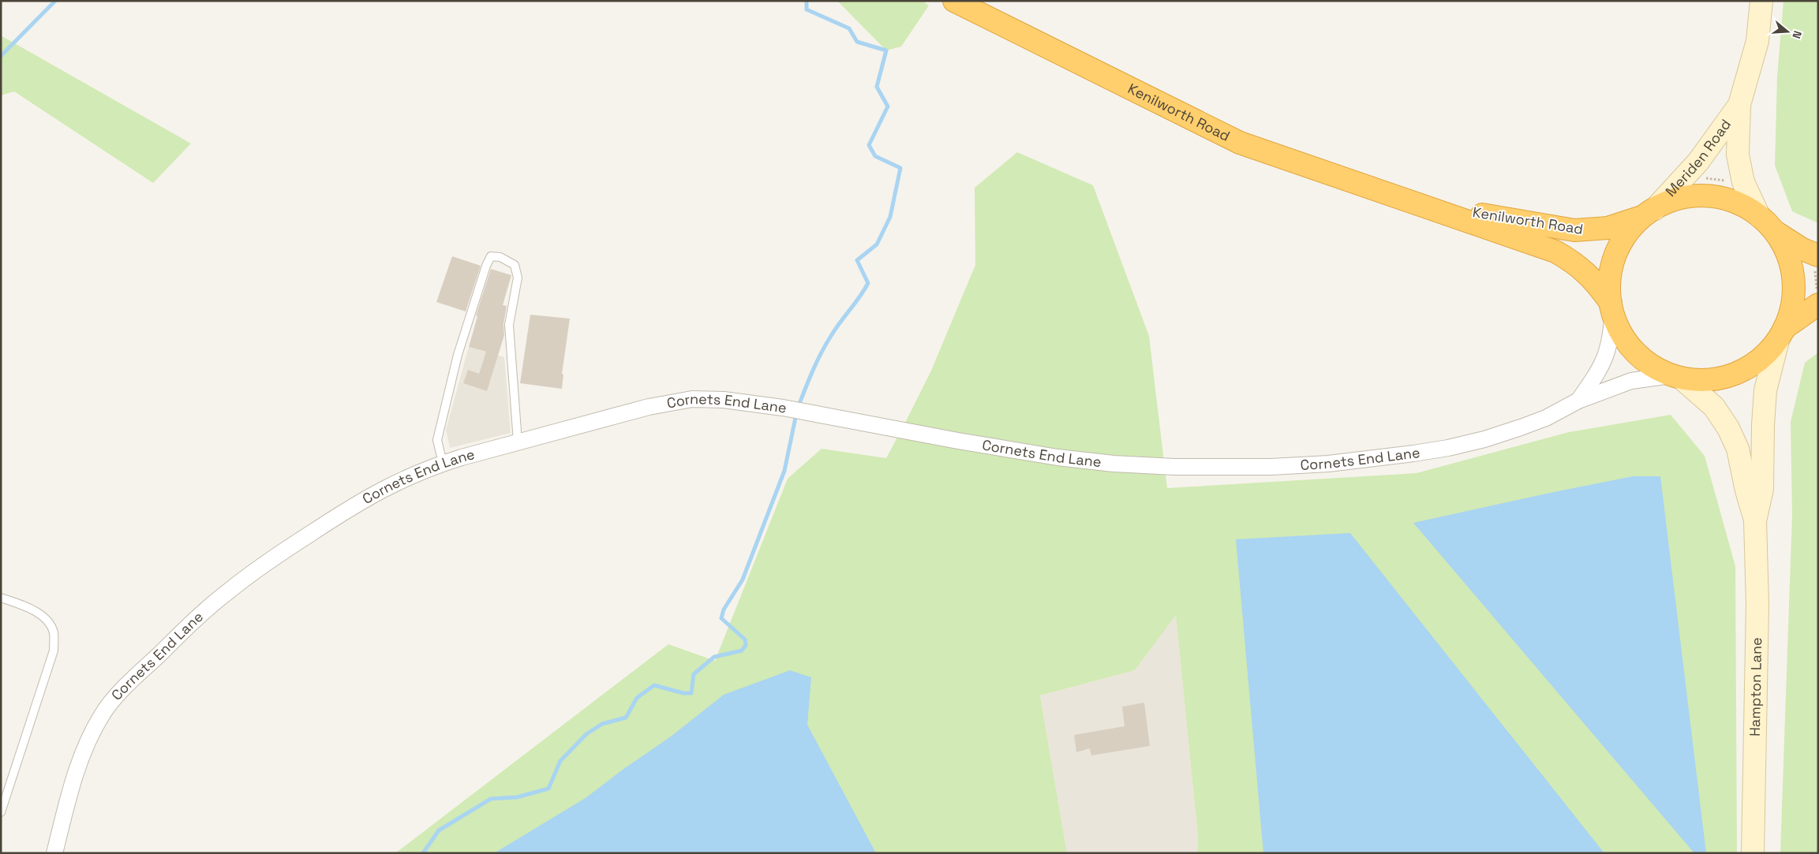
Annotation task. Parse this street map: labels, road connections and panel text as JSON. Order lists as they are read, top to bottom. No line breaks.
{"streets":{"highway":["Kenilworth Road"],"main road":["Meriden Road","Hampton Lane"],"street":["Cornets End Lane"]},"crossings":[["Kenilworth Road","Meriden Road"],["Kenilworth Road","Cornets End Lane"],["Cornets End Lane","Hampton Lane"]],"north":"right"}
